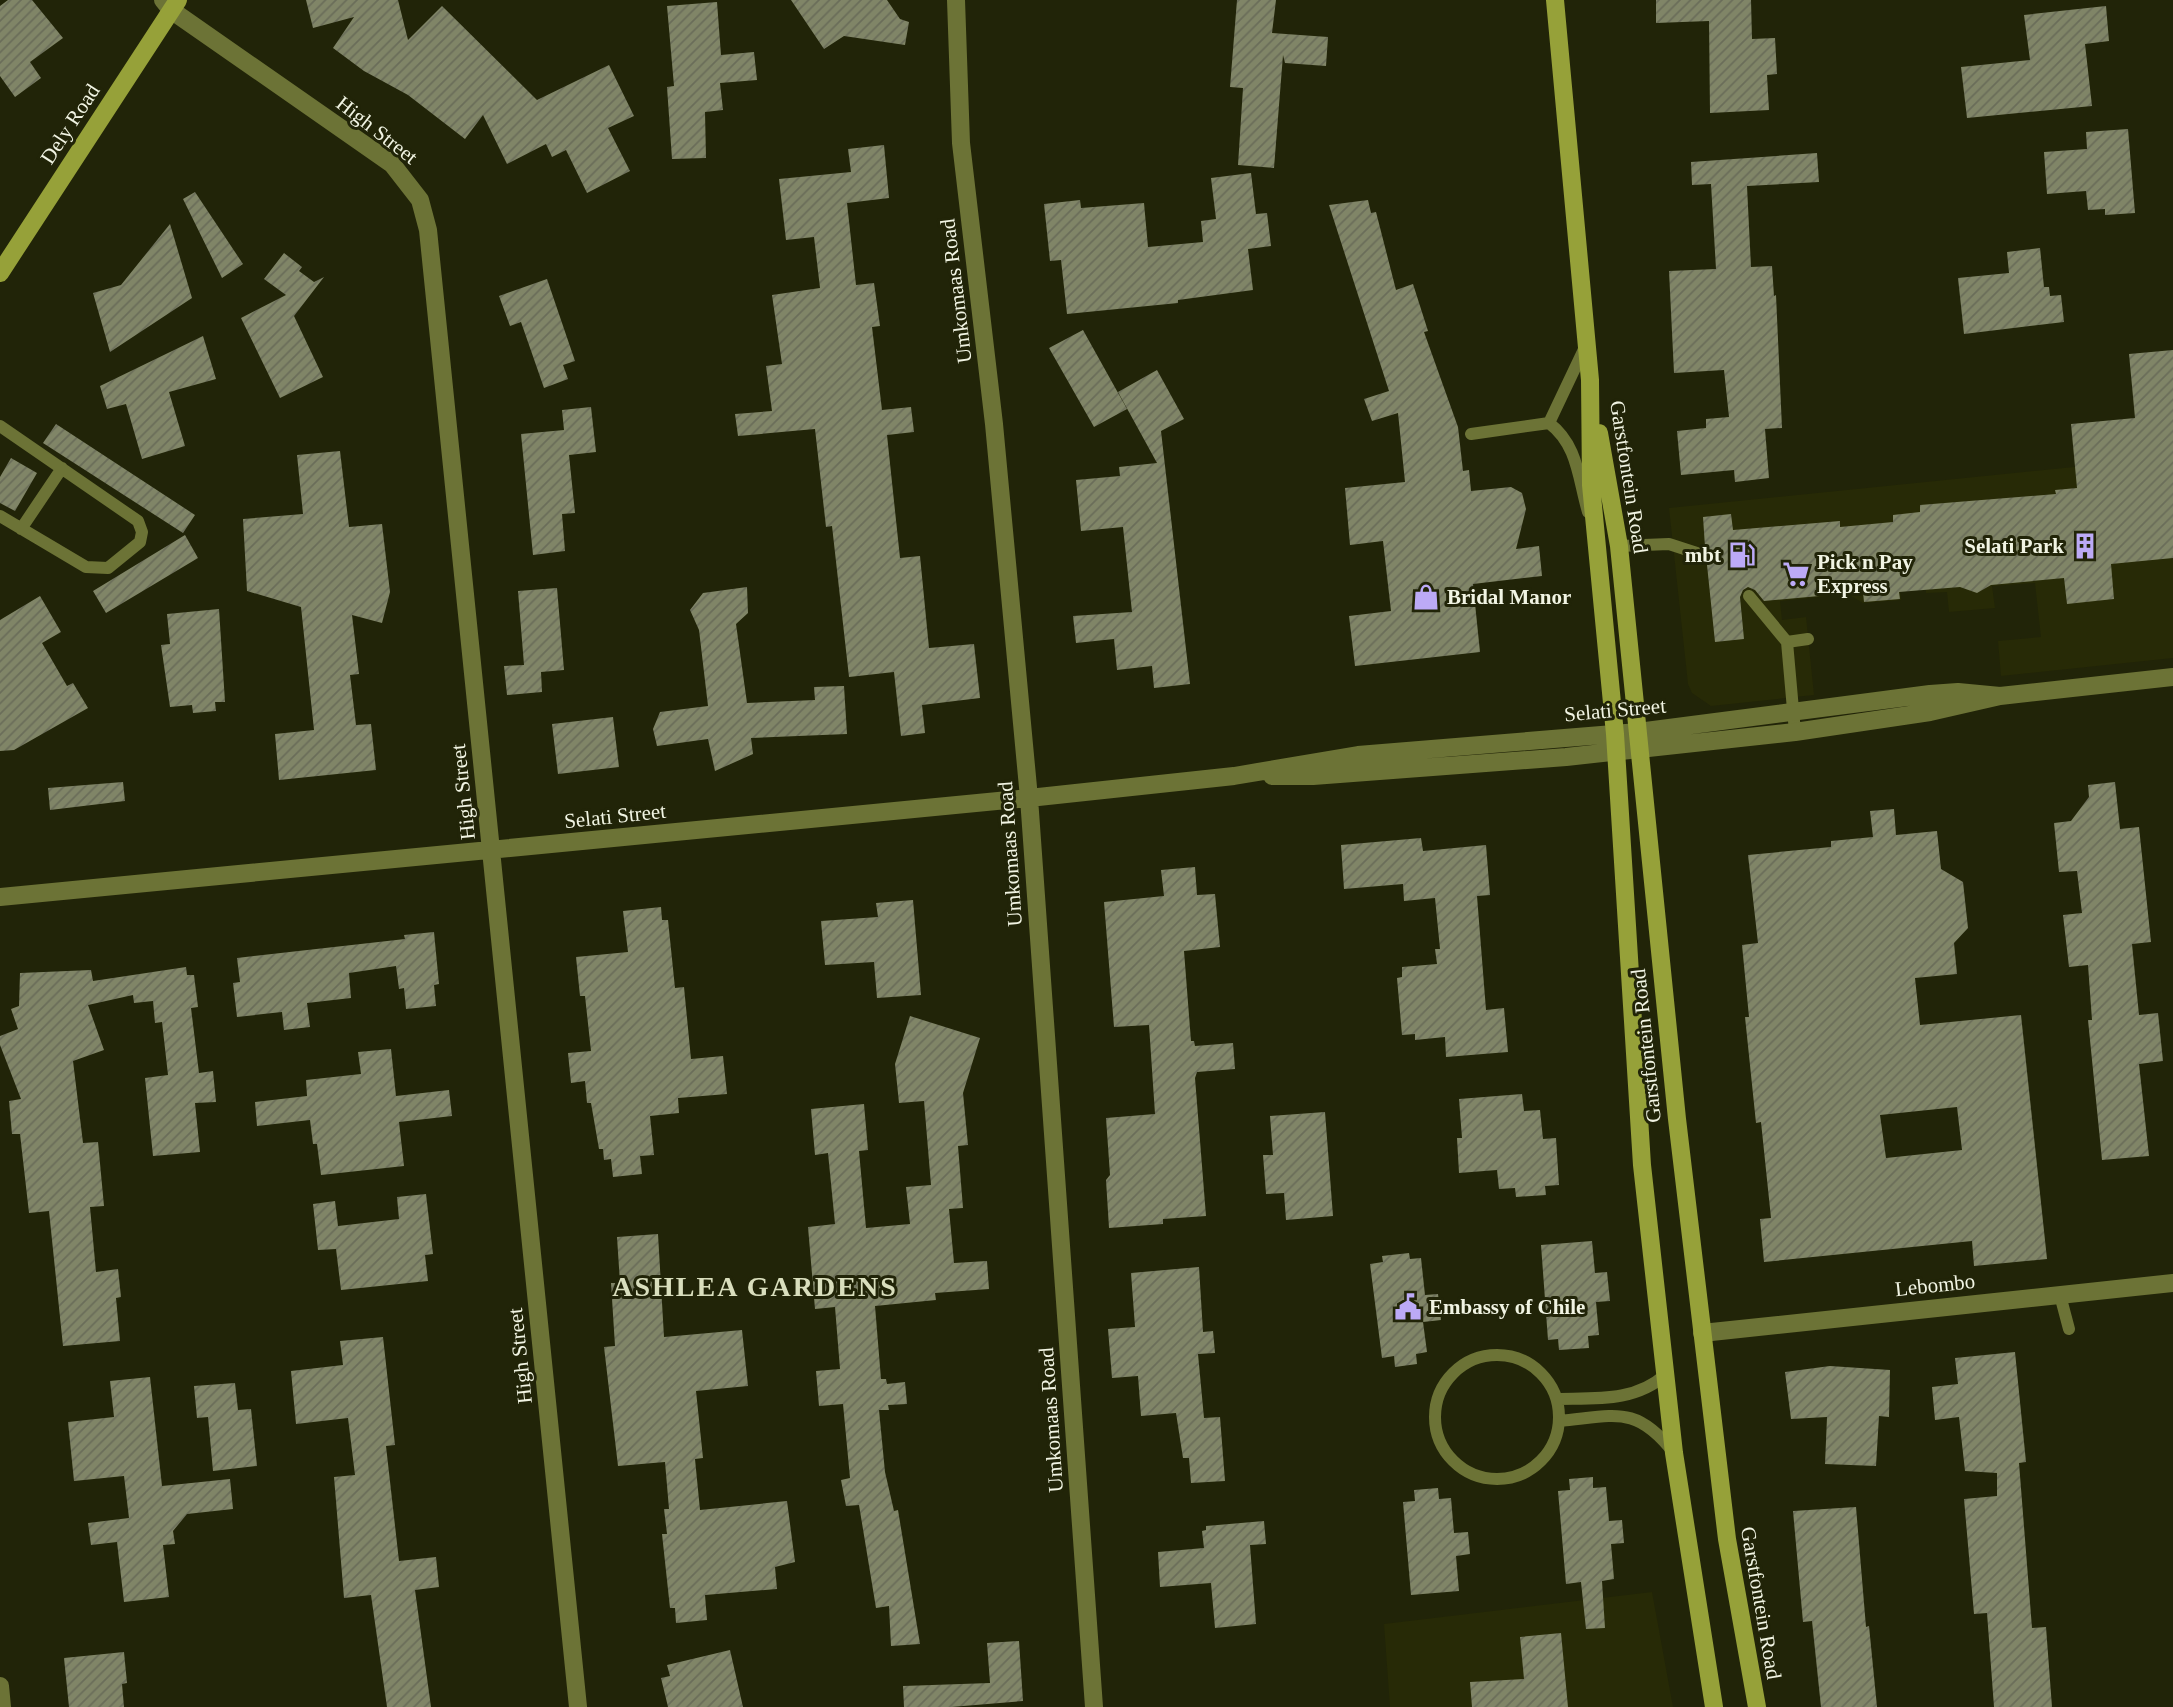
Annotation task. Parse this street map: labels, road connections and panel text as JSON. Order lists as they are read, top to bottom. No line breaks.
{"streets":{"main road":["Dely Road","Garstfontein Road"],"street":["High Street","Umkomaas Road","Selati Street","Lebombo"]},"crossings":[["Dely Road","High Street"],["High Street","Selati Street"],["Umkomaas Road","Selati Street"],["Garstfontein Road","Selati Street"],["Garstfontein Road","Lebombo"]],"districts":["ASHLEA GARDENS"],"places":{"building":["Selati Park"],"fuel station":["mbt"],"supermarket":["Pick n Pay Express"],"shop":["Bridal Manor"],"public building":["Embassy of Chile"]}}
